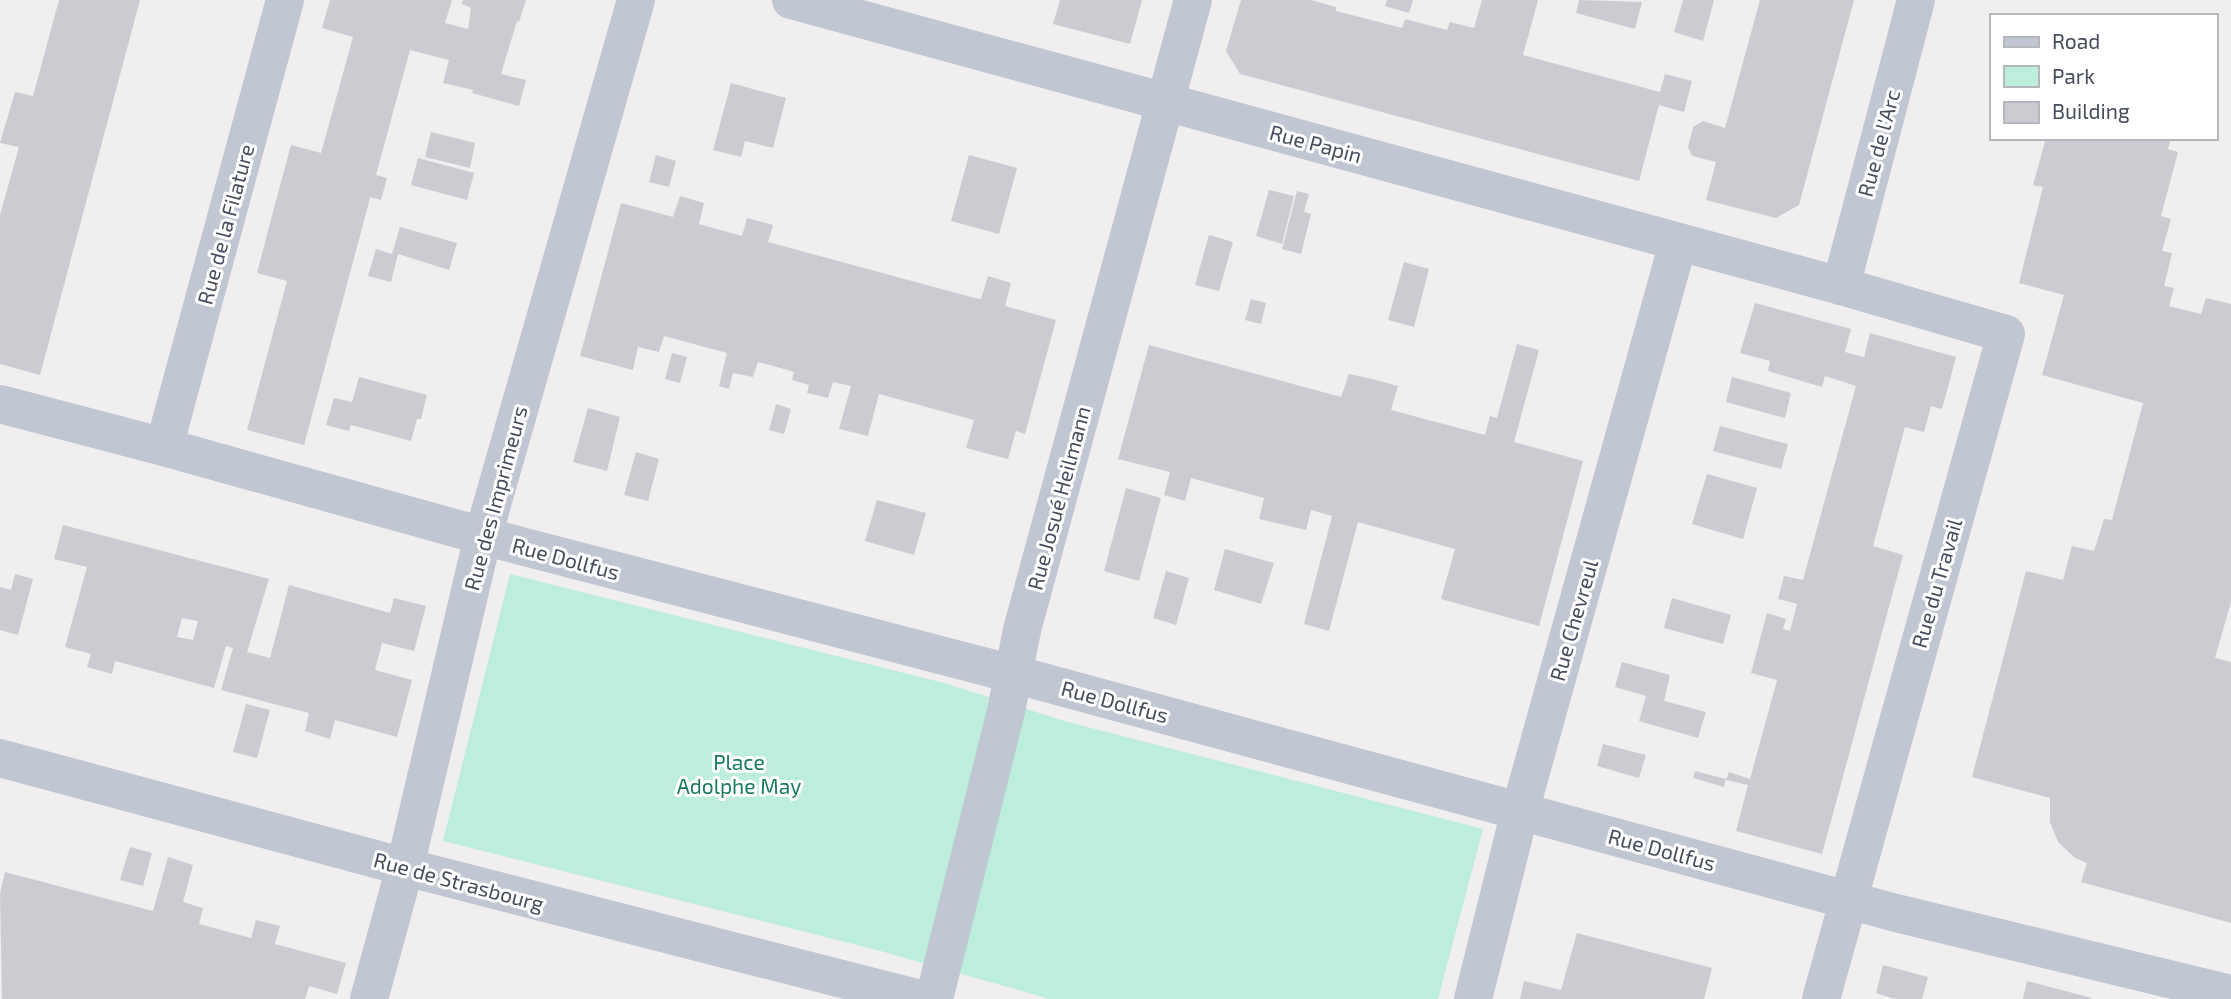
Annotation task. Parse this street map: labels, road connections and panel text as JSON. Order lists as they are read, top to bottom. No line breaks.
{"streets":{"street":["Rue Papin","Rue de l'Arc","Rue de la Filature","Rue des Imprimeurs","Rue Josué Heilmann","Rue Dollfus","Rue du Travail","Rue Chevreul","Rue de Strasbourg"]},"crossings":[["Rue Papin","Rue de l'Arc"],["Rue Papin","Rue Josué Heilmann"],["Rue Papin","Rue du Travail"],["Rue Papin","Rue Chevreul"],["Rue de l'Arc","Rue du Travail"],["Rue de la Filature","Rue Dollfus"],["Rue des Imprimeurs","Rue Dollfus"],["Rue des Imprimeurs","Rue de Strasbourg"],["Rue Josué Heilmann","Rue Dollfus"],["Rue Dollfus","Rue du Travail"],["Rue Dollfus","Rue Chevreul"]],"parks":["Place Adolphe May"],"legend":["Road","Park","Building"]}
